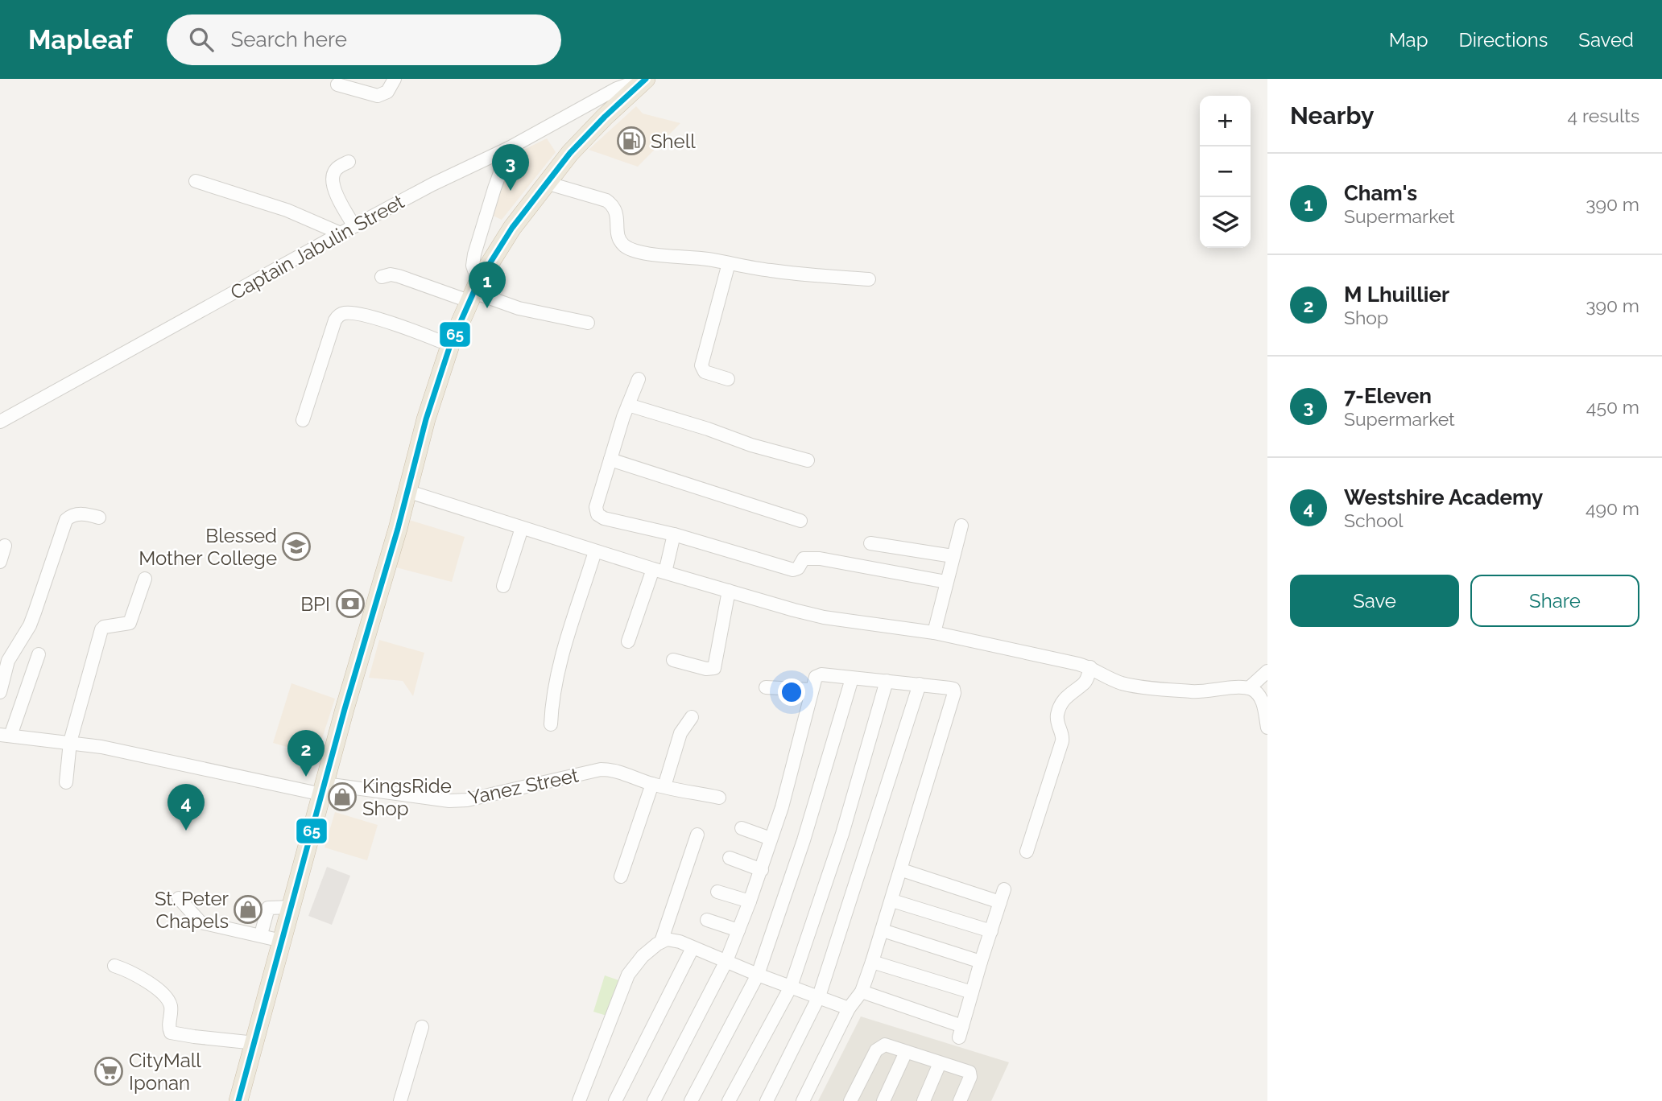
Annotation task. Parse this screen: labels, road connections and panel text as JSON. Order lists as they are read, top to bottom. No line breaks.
{"streets":{"street":["Captain Jabulin Street","Yanez Street"]},"places":{"fuel station":["Shell"],"school or university":["Blessed Mother College"],"bank":["BPI"],"shop":["KingsRide Shop","St. Peter Chapels"],"supermarket":["CityMall Iponan"]},"lines":["transit line 65"],"page":{"header":"Mapleaf","search":"Search here","nav":["Map","Directions","Saved"],"heading":["Nearby","4 results"],"map_buttons":["+","−"],"pins":["3","1","2","4"],"list":[{"mark":"1","name":"Cham's","note":"Supermarket","value":"390 m"},{"mark":"2","name":"M Lhuillier","note":"Shop","value":"390 m"},{"mark":"3","name":"7-Eleven","note":"Supermarket","value":"450 m"},{"mark":"4","name":"Westshire Academy","note":"School","value":"490 m"}],"buttons":["Save","Share"]}}
